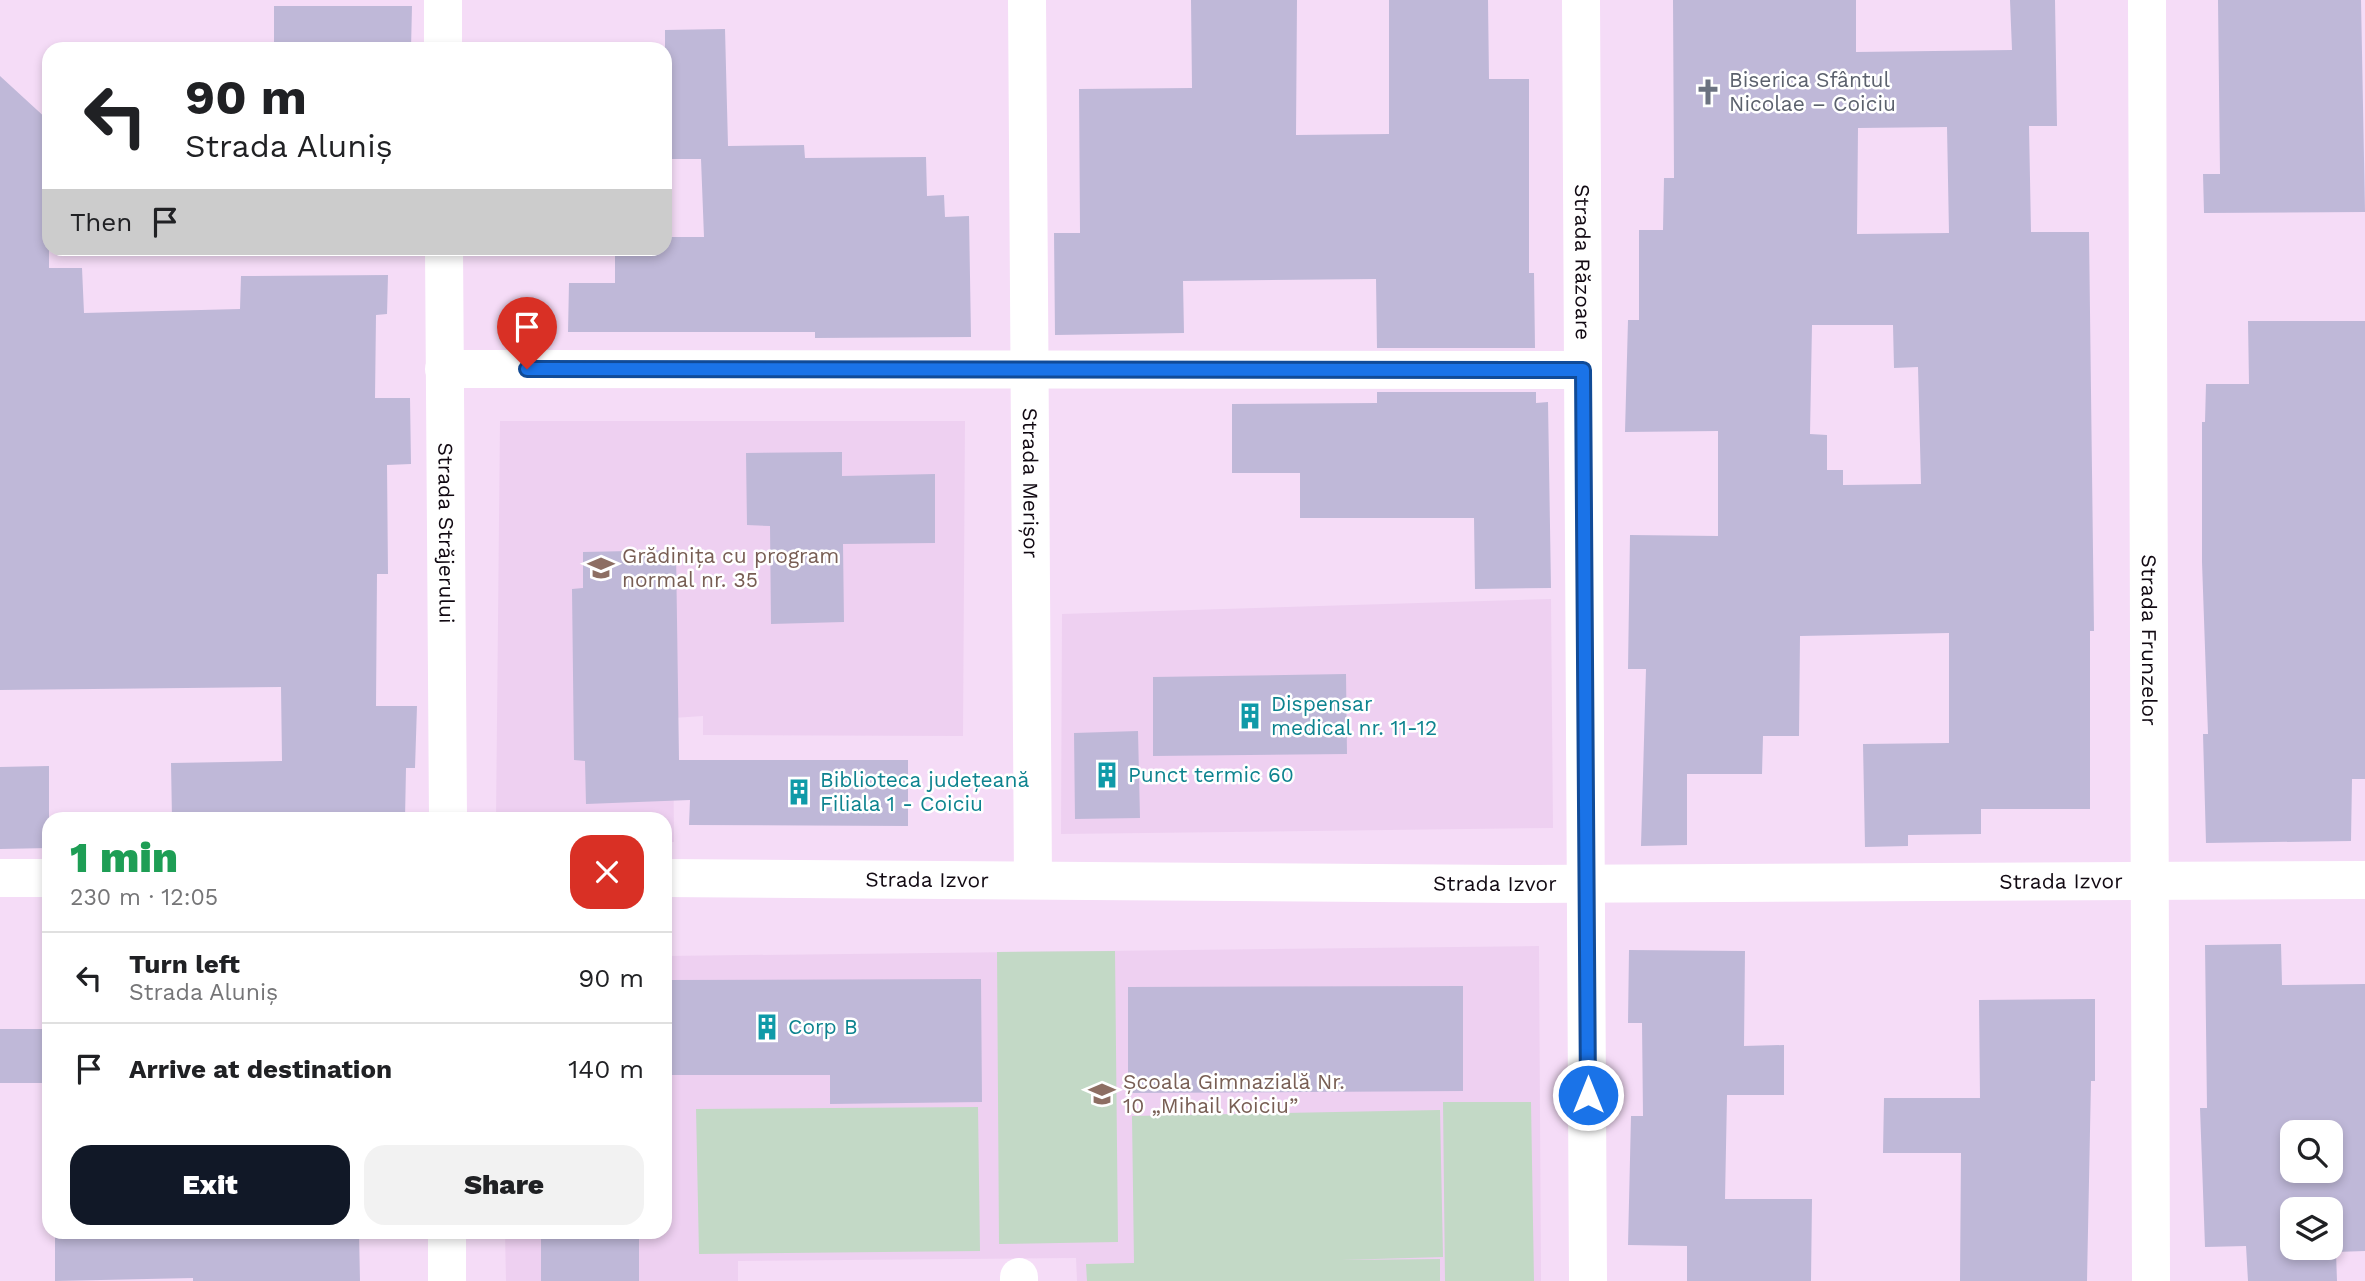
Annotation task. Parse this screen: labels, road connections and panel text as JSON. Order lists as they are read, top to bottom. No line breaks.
{"streets":{"street":["Strada Răzoare","Strada Merișor","Strada Străjerului","Strada Frunzelor","Strada Izvor"]},"crossings":[["Strada Răzoare","Strada Izvor"],["Strada Merișor","Strada Izvor"],["Strada Frunzelor","Strada Izvor"]],"places":{"church":["Biserica Sfântul Nicolae – Coiciu"],"school or university":["Grădinița cu program normal nr. 35","Școala Gimnazială Nr. 10 „Mihail Koiciu”"],"building":["Dispensar medical nr. 11-12","Punct termic 60","Biblioteca județeană Filiala 1 - Coiciu","Corp B"]},"page":{"turn":["90 m","Strada Aluniș"],"then":"Then","heading":["1 min","230 m · 12:05"],"list":[{"name":"Turn left","note":"Strada Aluniș","value":"90 m"},{"name":"Arrive at destination","value":"140 m"}],"buttons":["Exit","Share"]}}
